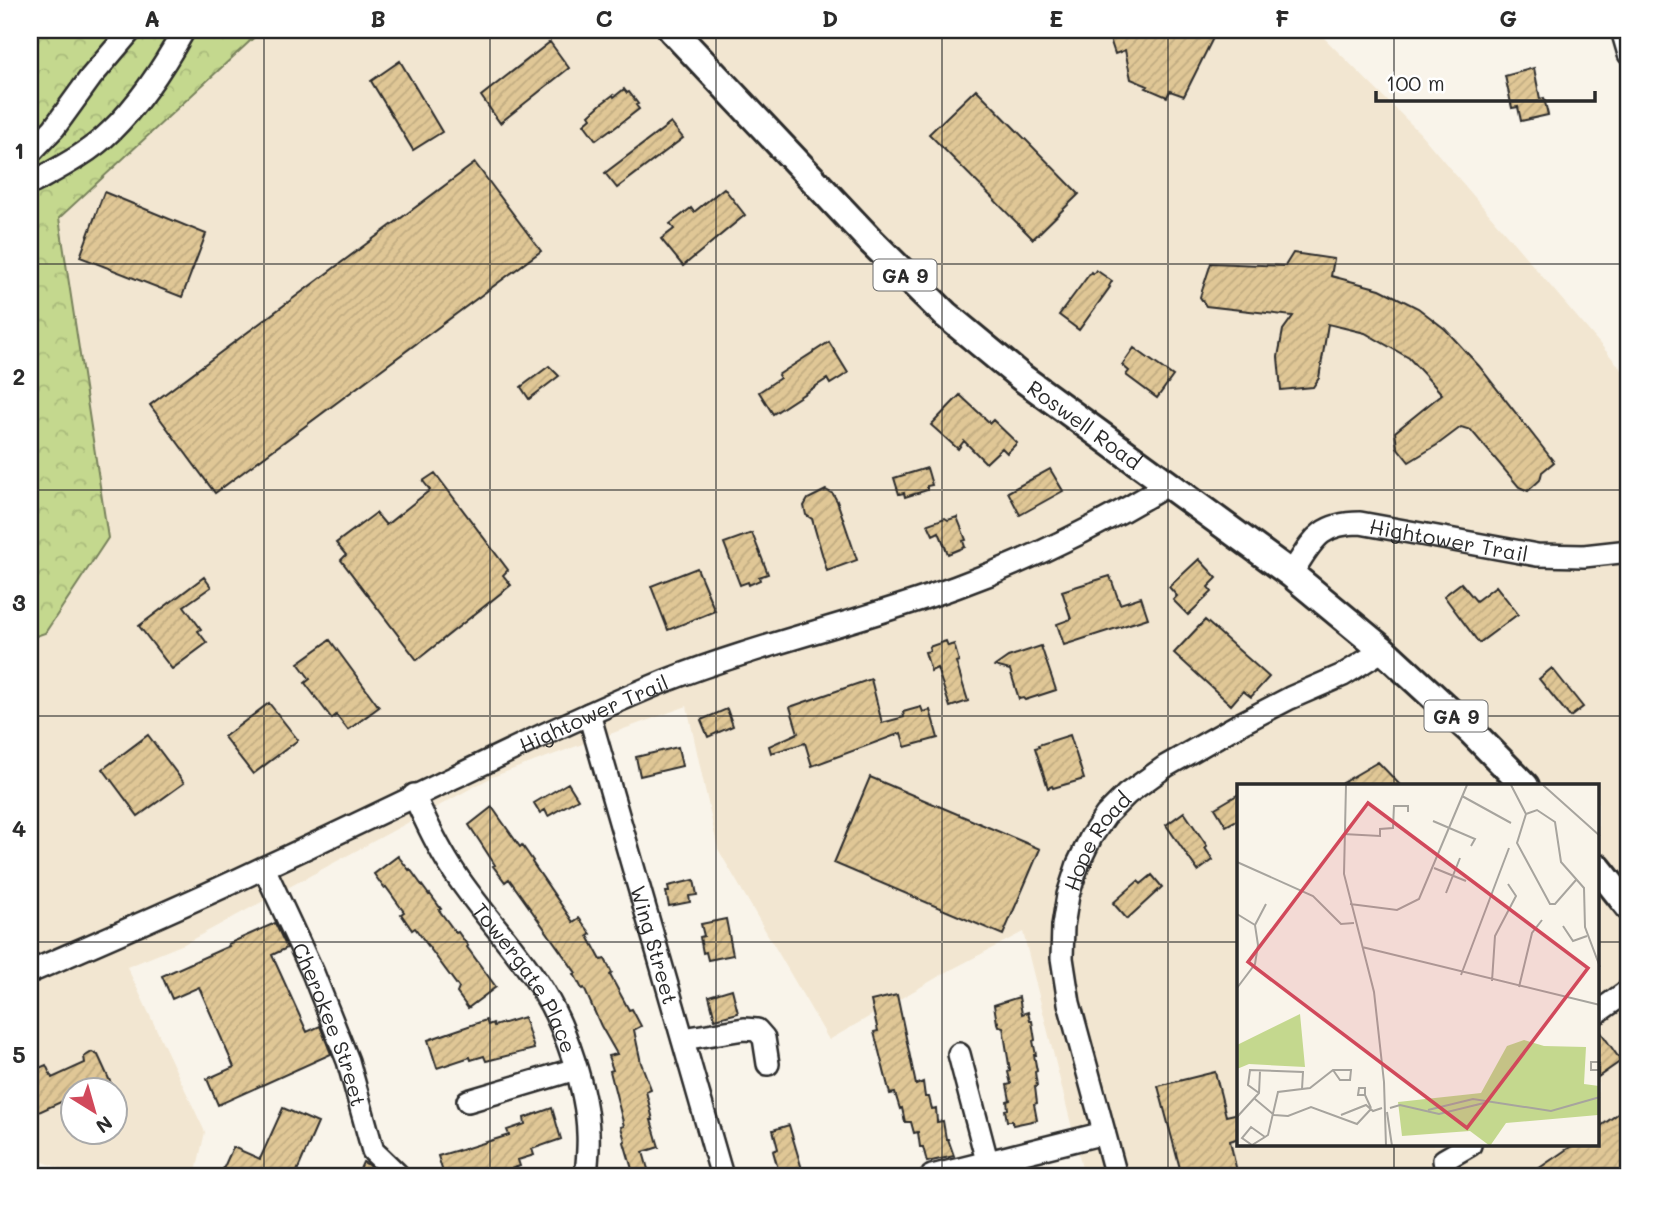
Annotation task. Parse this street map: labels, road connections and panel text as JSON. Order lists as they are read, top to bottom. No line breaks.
{"streets":{"main road":["GA 9","Roswell Road"],"street":["Hightower Trail","Hope Road","Wing Street","Towergate Place","Cherokee Street"]},"crossings":[["Roswell Road","Hightower Trail"],["Roswell Road","Hope Road"],["Hightower Trail","Wing Street"],["Hightower Trail","Towergate Place"],["Hightower Trail","Cherokee Street"]],"scale_bar":"100 m","north":"bottom right","grid":{"columns":["A","B","C","D","E","F","G"],"rows":["1","2","3","4","5"]}}
